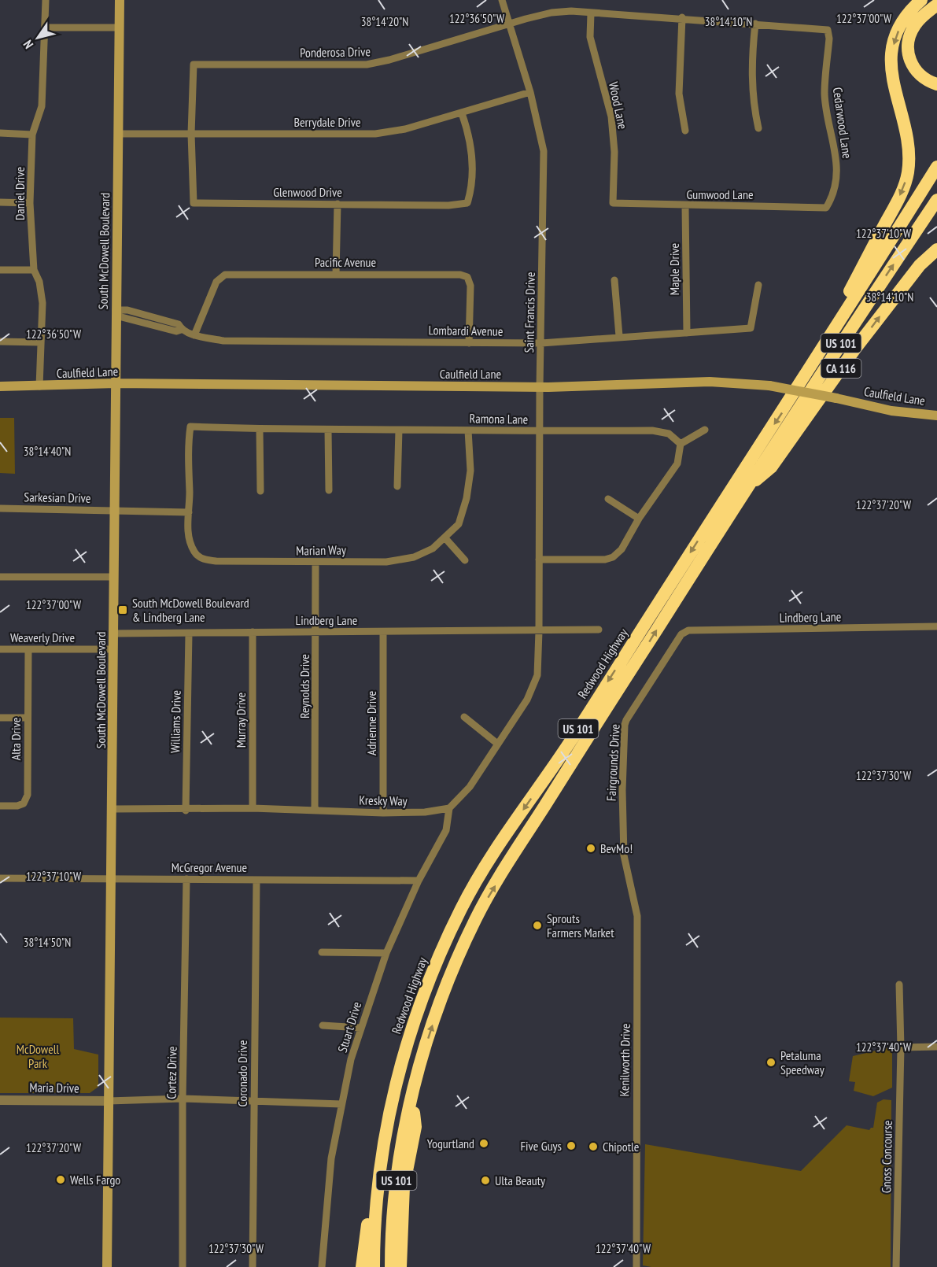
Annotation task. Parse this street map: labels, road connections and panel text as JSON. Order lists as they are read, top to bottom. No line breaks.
{"streets":{"highway":["US 101","CA 116","Redwood Highway"],"main road":["South McDowell Boulevard","Caulfield Lane"],"street":["Ponderosa Drive","Wood Lane","Berrydale Drive","Cedarwood Lane","Glenwood Drive","Daniel Drive","Gumwood Lane","Pacific Avenue","Maple Drive","Saint Francis Drive","Lombardi Avenue","Ramona Lane","Sarkesian Drive","Marian Way","Lindberg Lane","Weaverly Drive","Reynolds Drive","Murray Drive","Williams Drive","Adrienne Drive","Alta Drive","Fairgrounds Drive","Kresky Way","McGregor Avenue","Stuart Drive","Kenilworth Drive","Cortez Drive","Coronado Drive","Maria Drive","Gnoss Concourse"]},"crossings":[["Ponderosa Drive","Wood Lane"],["Ponderosa Drive","Cedarwood Lane"],["Ponderosa Drive","Glenwood Drive"],["Ponderosa Drive","Saint Francis Drive"],["Wood Lane","Gumwood Lane"],["Berrydale Drive","Glenwood Drive"],["Berrydale Drive","South McDowell Boulevard"],["Berrydale Drive","Saint Francis Drive"],["Cedarwood Lane","Gumwood Lane"],["Daniel Drive","Caulfield Lane"],["Gumwood Lane","Maple Drive"],["South McDowell Boulevard","Lombardi Avenue"],["South McDowell Boulevard","Caulfield Lane"],["South McDowell Boulevard","Sarkesian Drive"],["South McDowell Boulevard","Lindberg Lane"],["South McDowell Boulevard","Weaverly Drive"],["South McDowell Boulevard","Kresky Way"],["South McDowell Boulevard","McGregor Avenue"],["South McDowell Boulevard","Maria Drive"],["Pacific Avenue","Lombardi Avenue"],["Maple Drive","Lombardi Avenue"],["Saint Francis Drive","Lombardi Avenue"],["Saint Francis Drive","Caulfield Lane"],["Saint Francis Drive","Ramona Lane"],["Saint Francis Drive","Lindberg Lane"],["CA 116","Redwood Highway"],["Ramona Lane","Marian Way"],["Marian Way","Reynolds Drive"],["Lindberg Lane","Reynolds Drive"],["Lindberg Lane","Murray Drive"],["Lindberg Lane","Williams Drive"],["Lindberg Lane","Adrienne Drive"],["Lindberg Lane","Fairgrounds Drive"],["Weaverly Drive","Alta Drive"],["Reynolds Drive","Kresky Way"],["Murray Drive","Kresky Way"],["Williams Drive","Kresky Way"],["Adrienne Drive","Kresky Way"],["Fairgrounds Drive","Kenilworth Drive"],["Kresky Way","Stuart Drive"],["McGregor Avenue","Stuart Drive"],["McGregor Avenue","Cortez Drive"],["McGregor Avenue","Coronado Drive"]],"parks":["McDowell Park"],"places":{"transit":["South McDowell Boulevard & Lindberg Lane"],"other":["BevMo!","Sprouts Farmers Market","Petaluma Speedway","Yogurtland","Five Guys","Chipotle","Wells Fargo","Ulta Beauty"]},"north":"bottom left","coordinates":["122°36'50\"W","122°37'00\"W","38°14'20\"N","38°14'10\"N","122°37'10\"W","38°14'40\"N","122°37'20\"W","122°37'30\"W","38°14'50\"N","122°37'40\"W"]}
